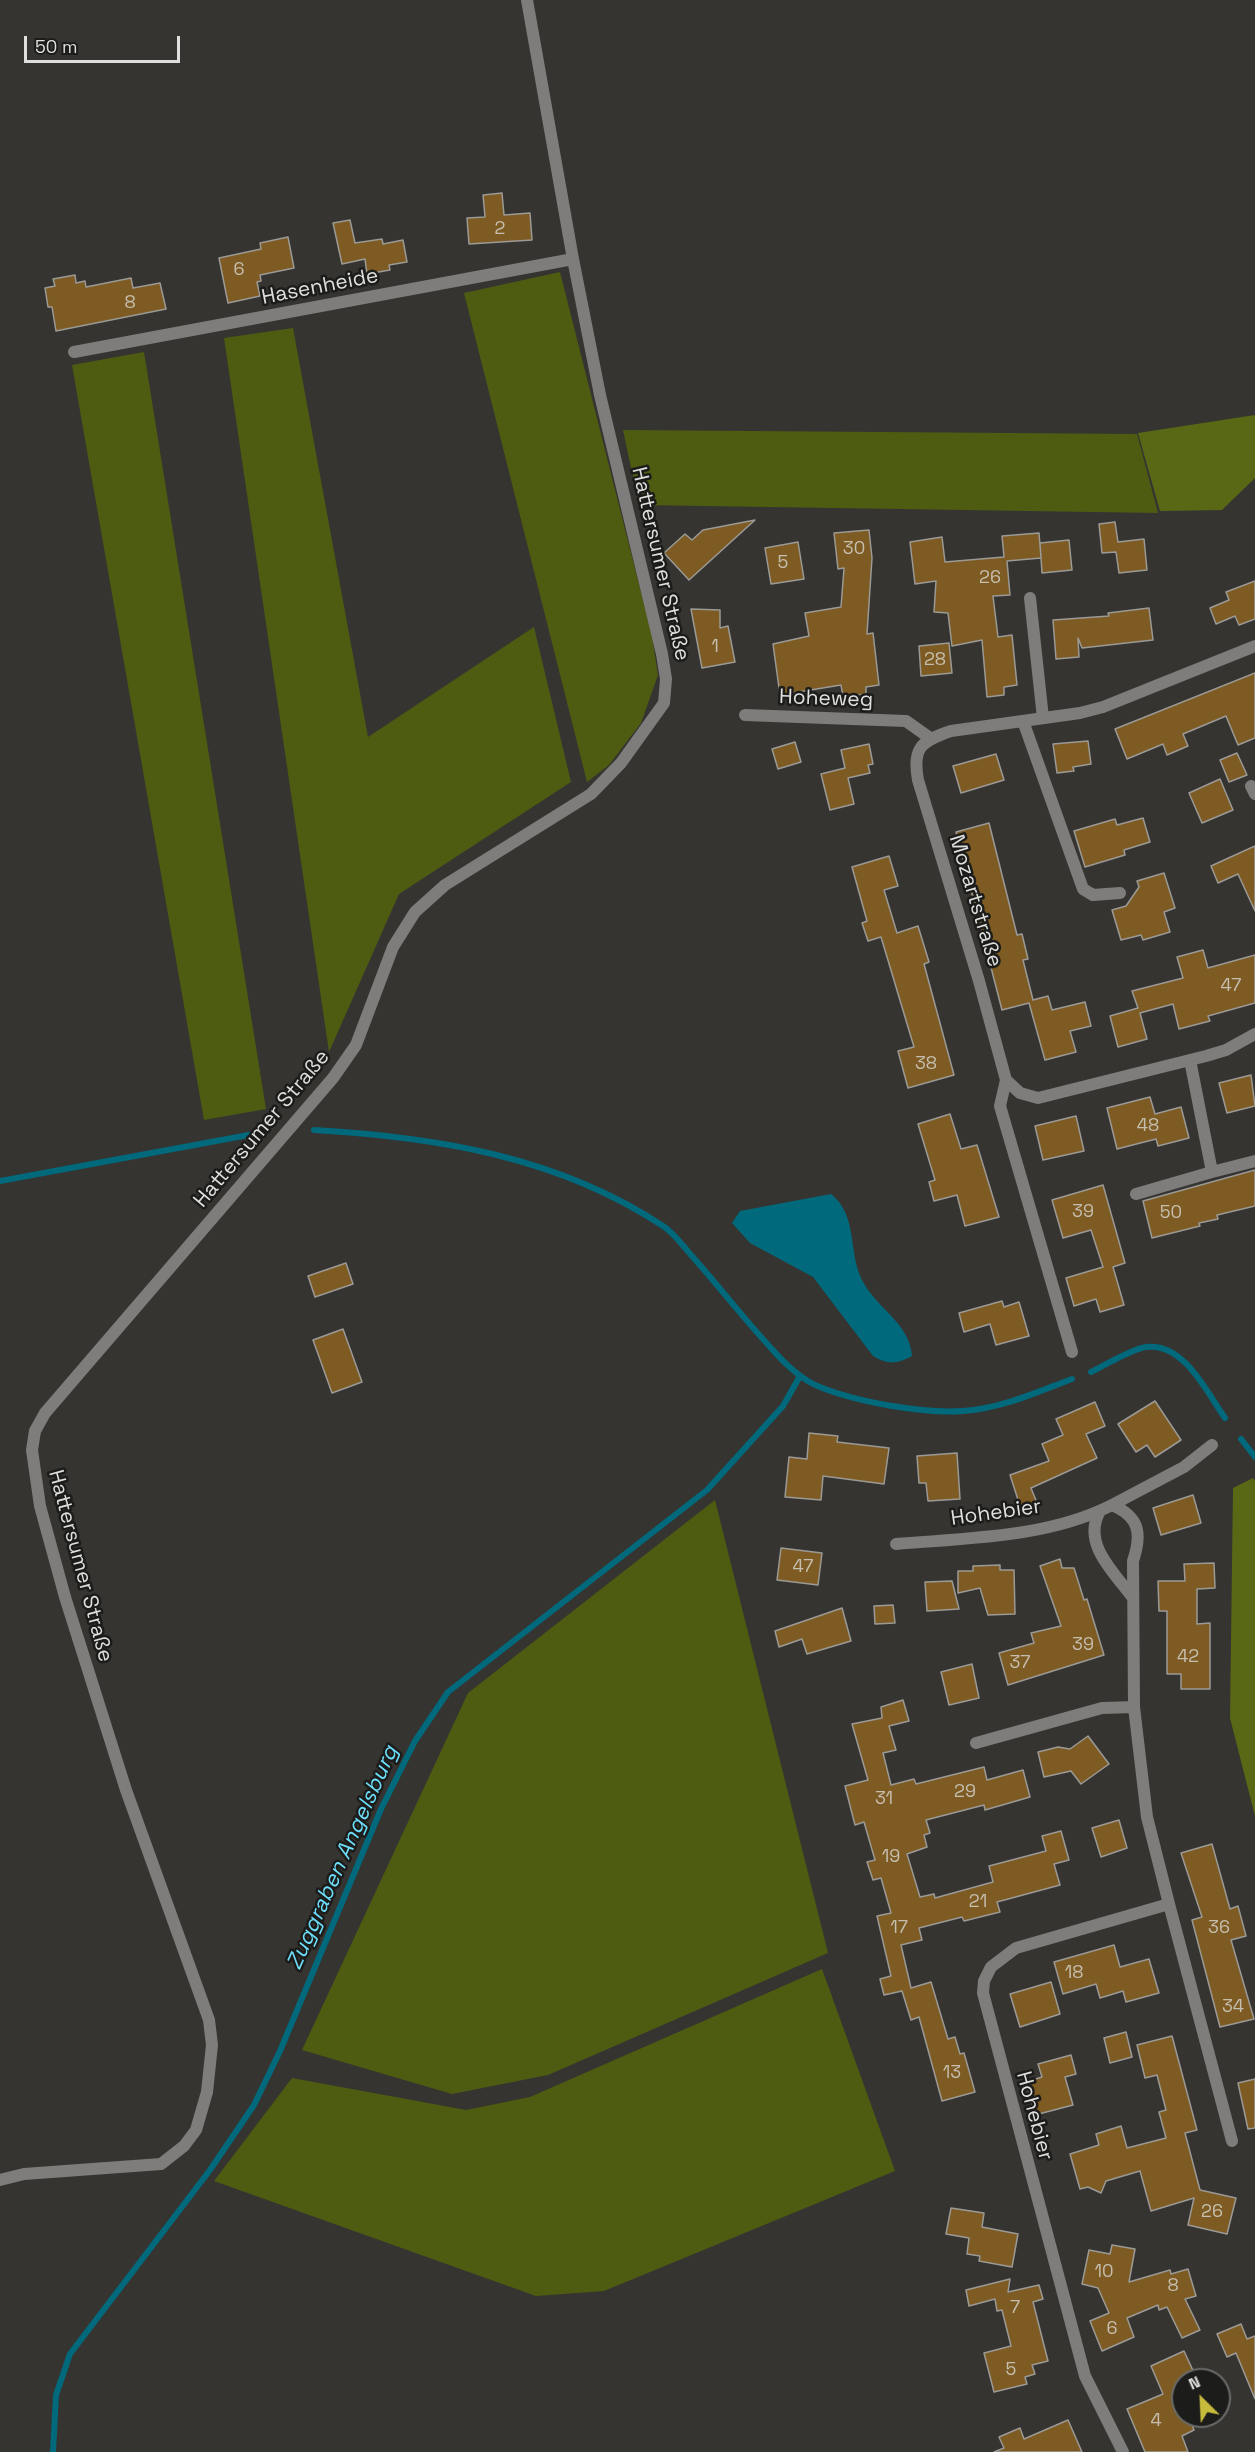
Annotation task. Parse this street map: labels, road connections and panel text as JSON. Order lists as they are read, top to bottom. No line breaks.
{"streets":{"street":["Hasenheide","Hattersumer Straße","Hoheweg","Mozartstraße","Hohebier"]},"crossings":[["Hasenheide","Hattersumer Straße"],["Hoheweg","Mozartstraße"]],"water":["Zuggraben Angelsburg"],"house_numbers":["2","6","8","30","5","26","1","28","47","38","48","39","50","47","39","42","37","29","31","19","21","17","36","18","34","13","26","10","8","7","6","5","4"],"scale_bar":"50 m","north":"top left"}
